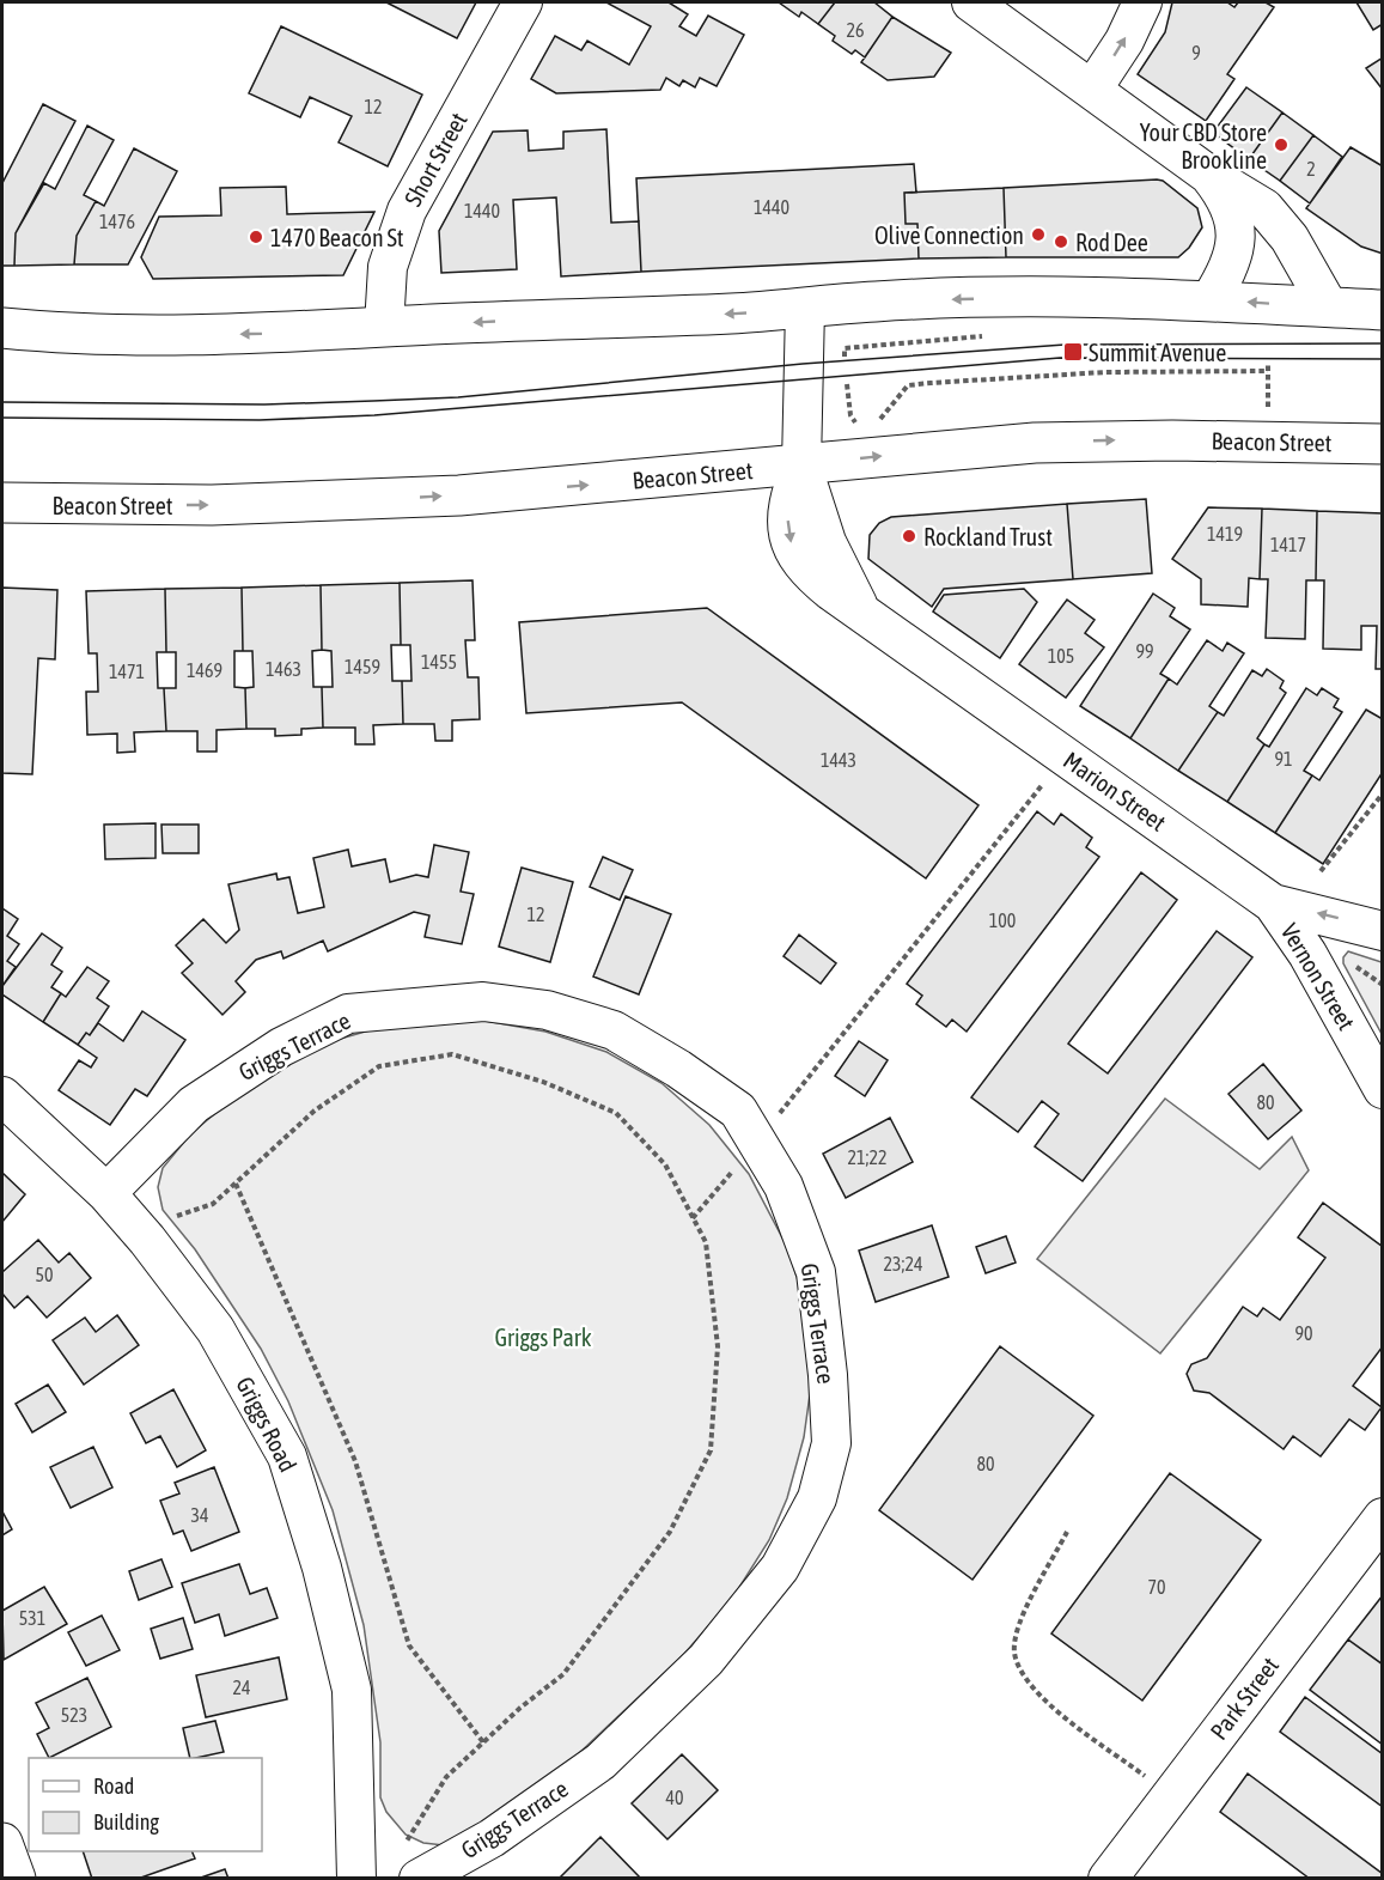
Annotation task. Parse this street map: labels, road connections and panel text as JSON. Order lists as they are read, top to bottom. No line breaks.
{"streets":{"main road":["Beacon Street"],"street":["Short Street","Marion Street","Vernon Street","Griggs Terrace","Griggs Road","Park Street"]},"crossings":[["Beacon Street","Marion Street"],["Marion Street","Vernon Street"],["Griggs Terrace","Griggs Road"]],"parks":["Griggs Park"],"places":{"other":["Your CBD Store Brookline","Olive Connection","1470 Beacon St","Rod Dee","Rockland Trust"],"transit":["Summit Avenue"]},"house_numbers":["26","9","12","2","1440","1440","1476","1419","1417","99","105","1455","1459","1463","1469","1471","91","1443","12","100","80","21;22","23;24","50","90","80","34","70","531","24","523","40"],"legend":["Road","Building"]}
